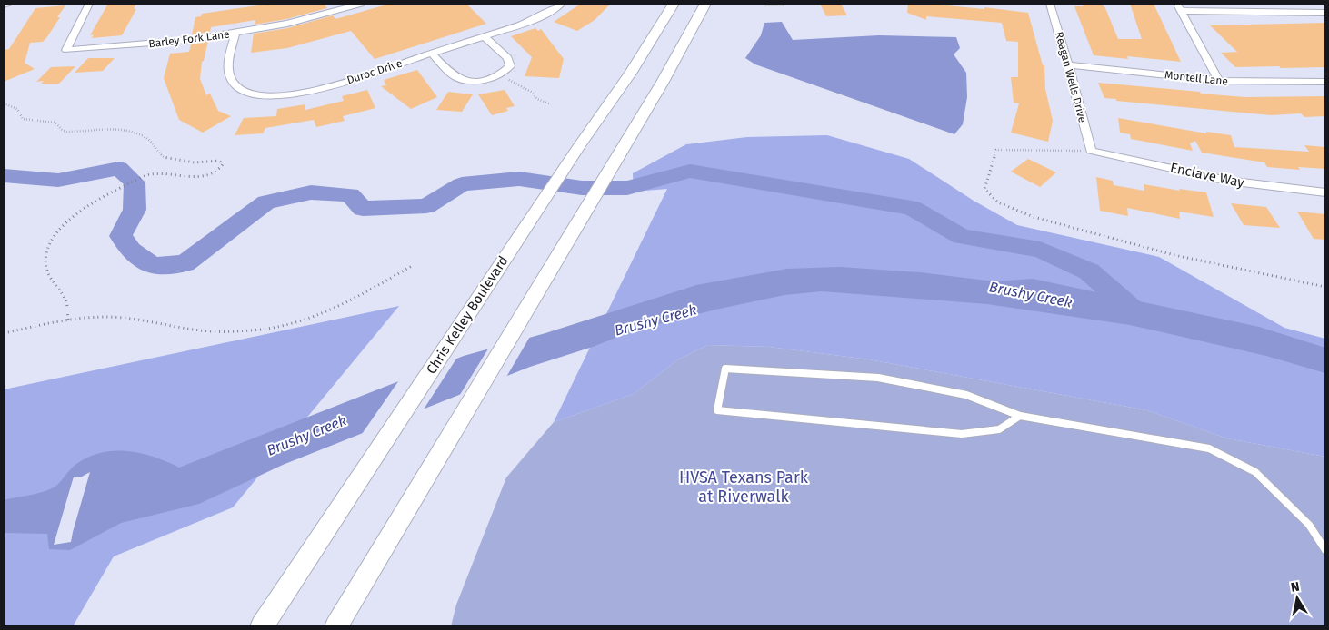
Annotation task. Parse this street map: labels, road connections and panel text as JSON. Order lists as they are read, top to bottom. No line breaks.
{"streets":{"main road":["Chris Kelley Boulevard"],"street":["Barley Fork Lane","Duroc Drive","Reagan Wells Drive","Montell Lane","Enclave Way"]},"crossings":[["Barley Fork Lane","Duroc Drive"],["Reagan Wells Drive","Montell Lane"],["Reagan Wells Drive","Enclave Way"]],"water":["Brushy Creek"],"parks":["HVSA Texans Park at Riverwalk"],"north":"top"}
